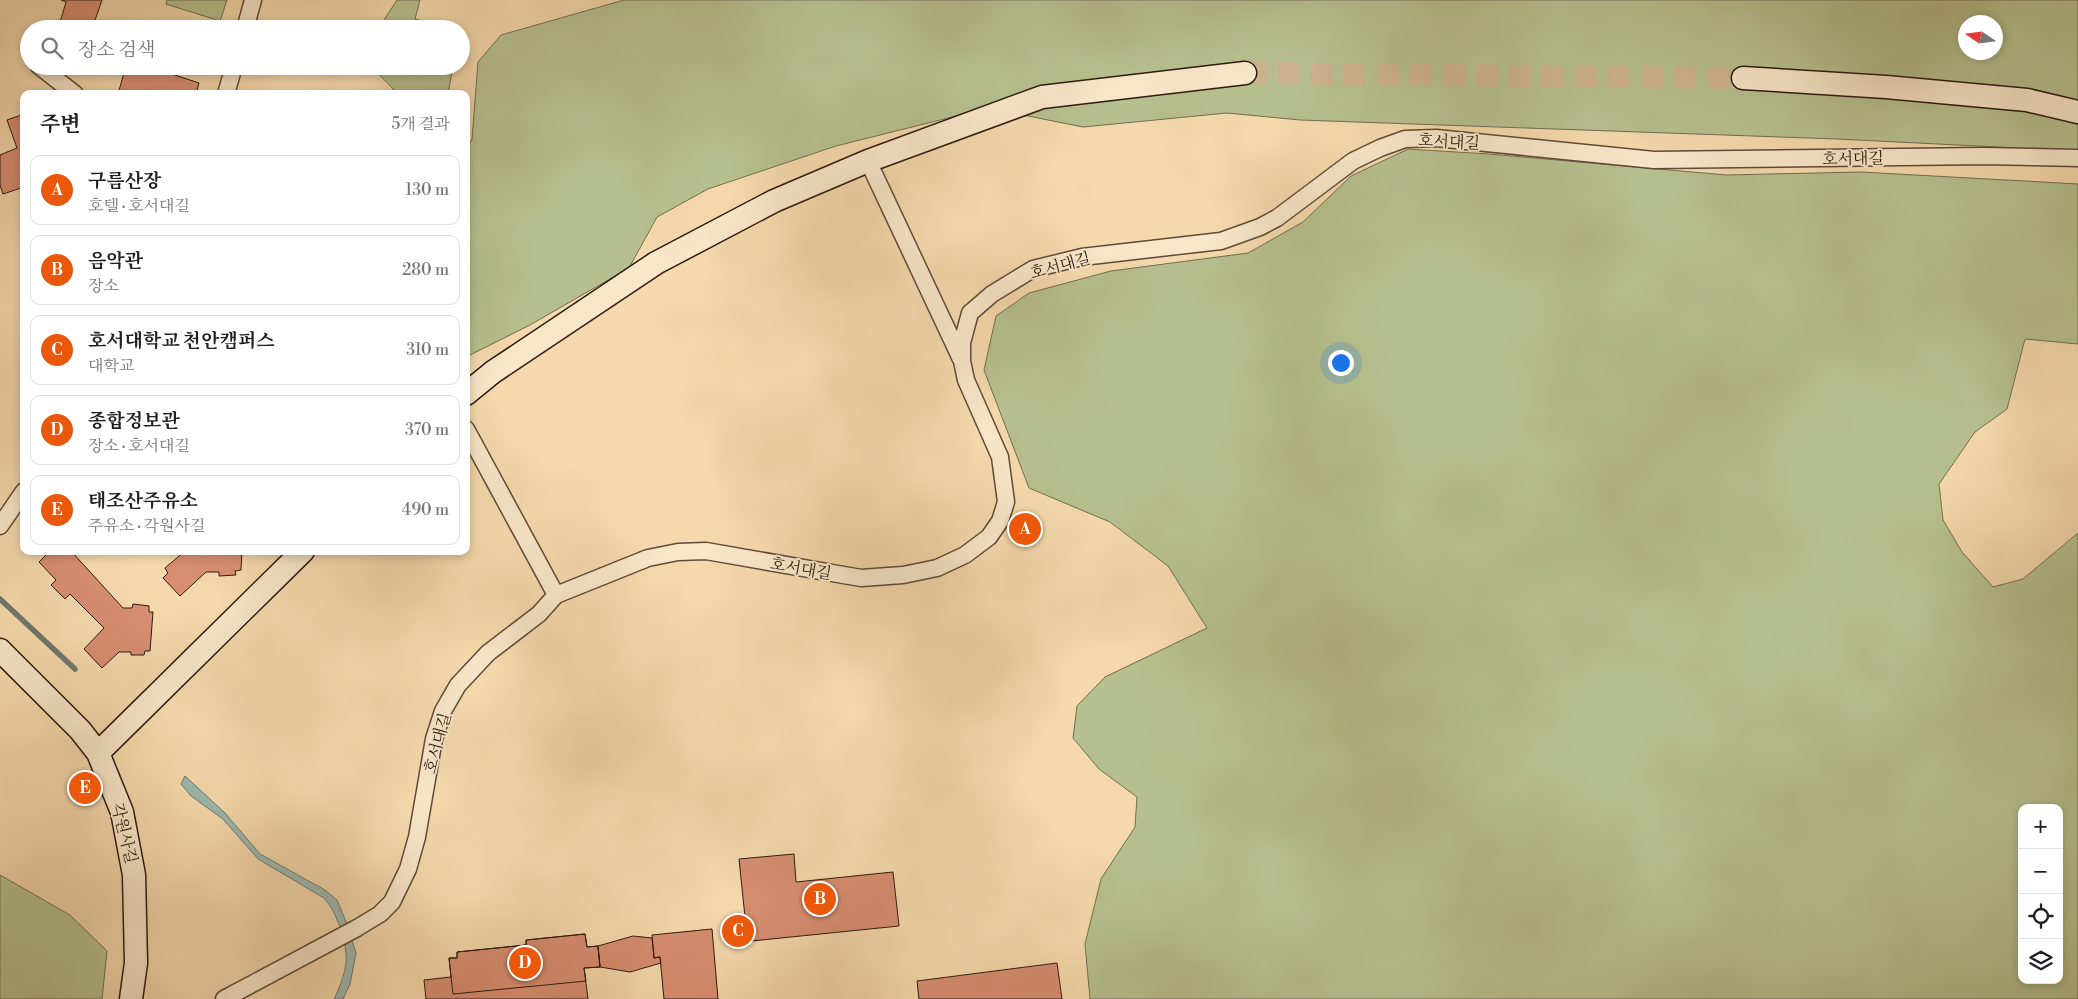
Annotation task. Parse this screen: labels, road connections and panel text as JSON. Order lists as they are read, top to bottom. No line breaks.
{"streets":{"street":["호서대길","각원사길"]},"north":"left","page":{"search":"장소 검색","heading":["주변","5개 결과"],"list":[{"mark":"A","name":"구름산장","note":"호텔 · 호서대길","value":"130 m"},{"mark":"B","name":"음악관","note":"장소","value":"280 m"},{"mark":"C","name":"호서대학교 천안캠퍼스","note":"대학교","value":"310 m"},{"mark":"D","name":"종합정보관","note":"장소 · 호서대길","value":"370 m"},{"mark":"E","name":"태조산주유소","note":"주유소 · 각원사길","value":"490 m"}],"pins":["A","E","B","C","D"],"map_buttons":["+","−"]}}
